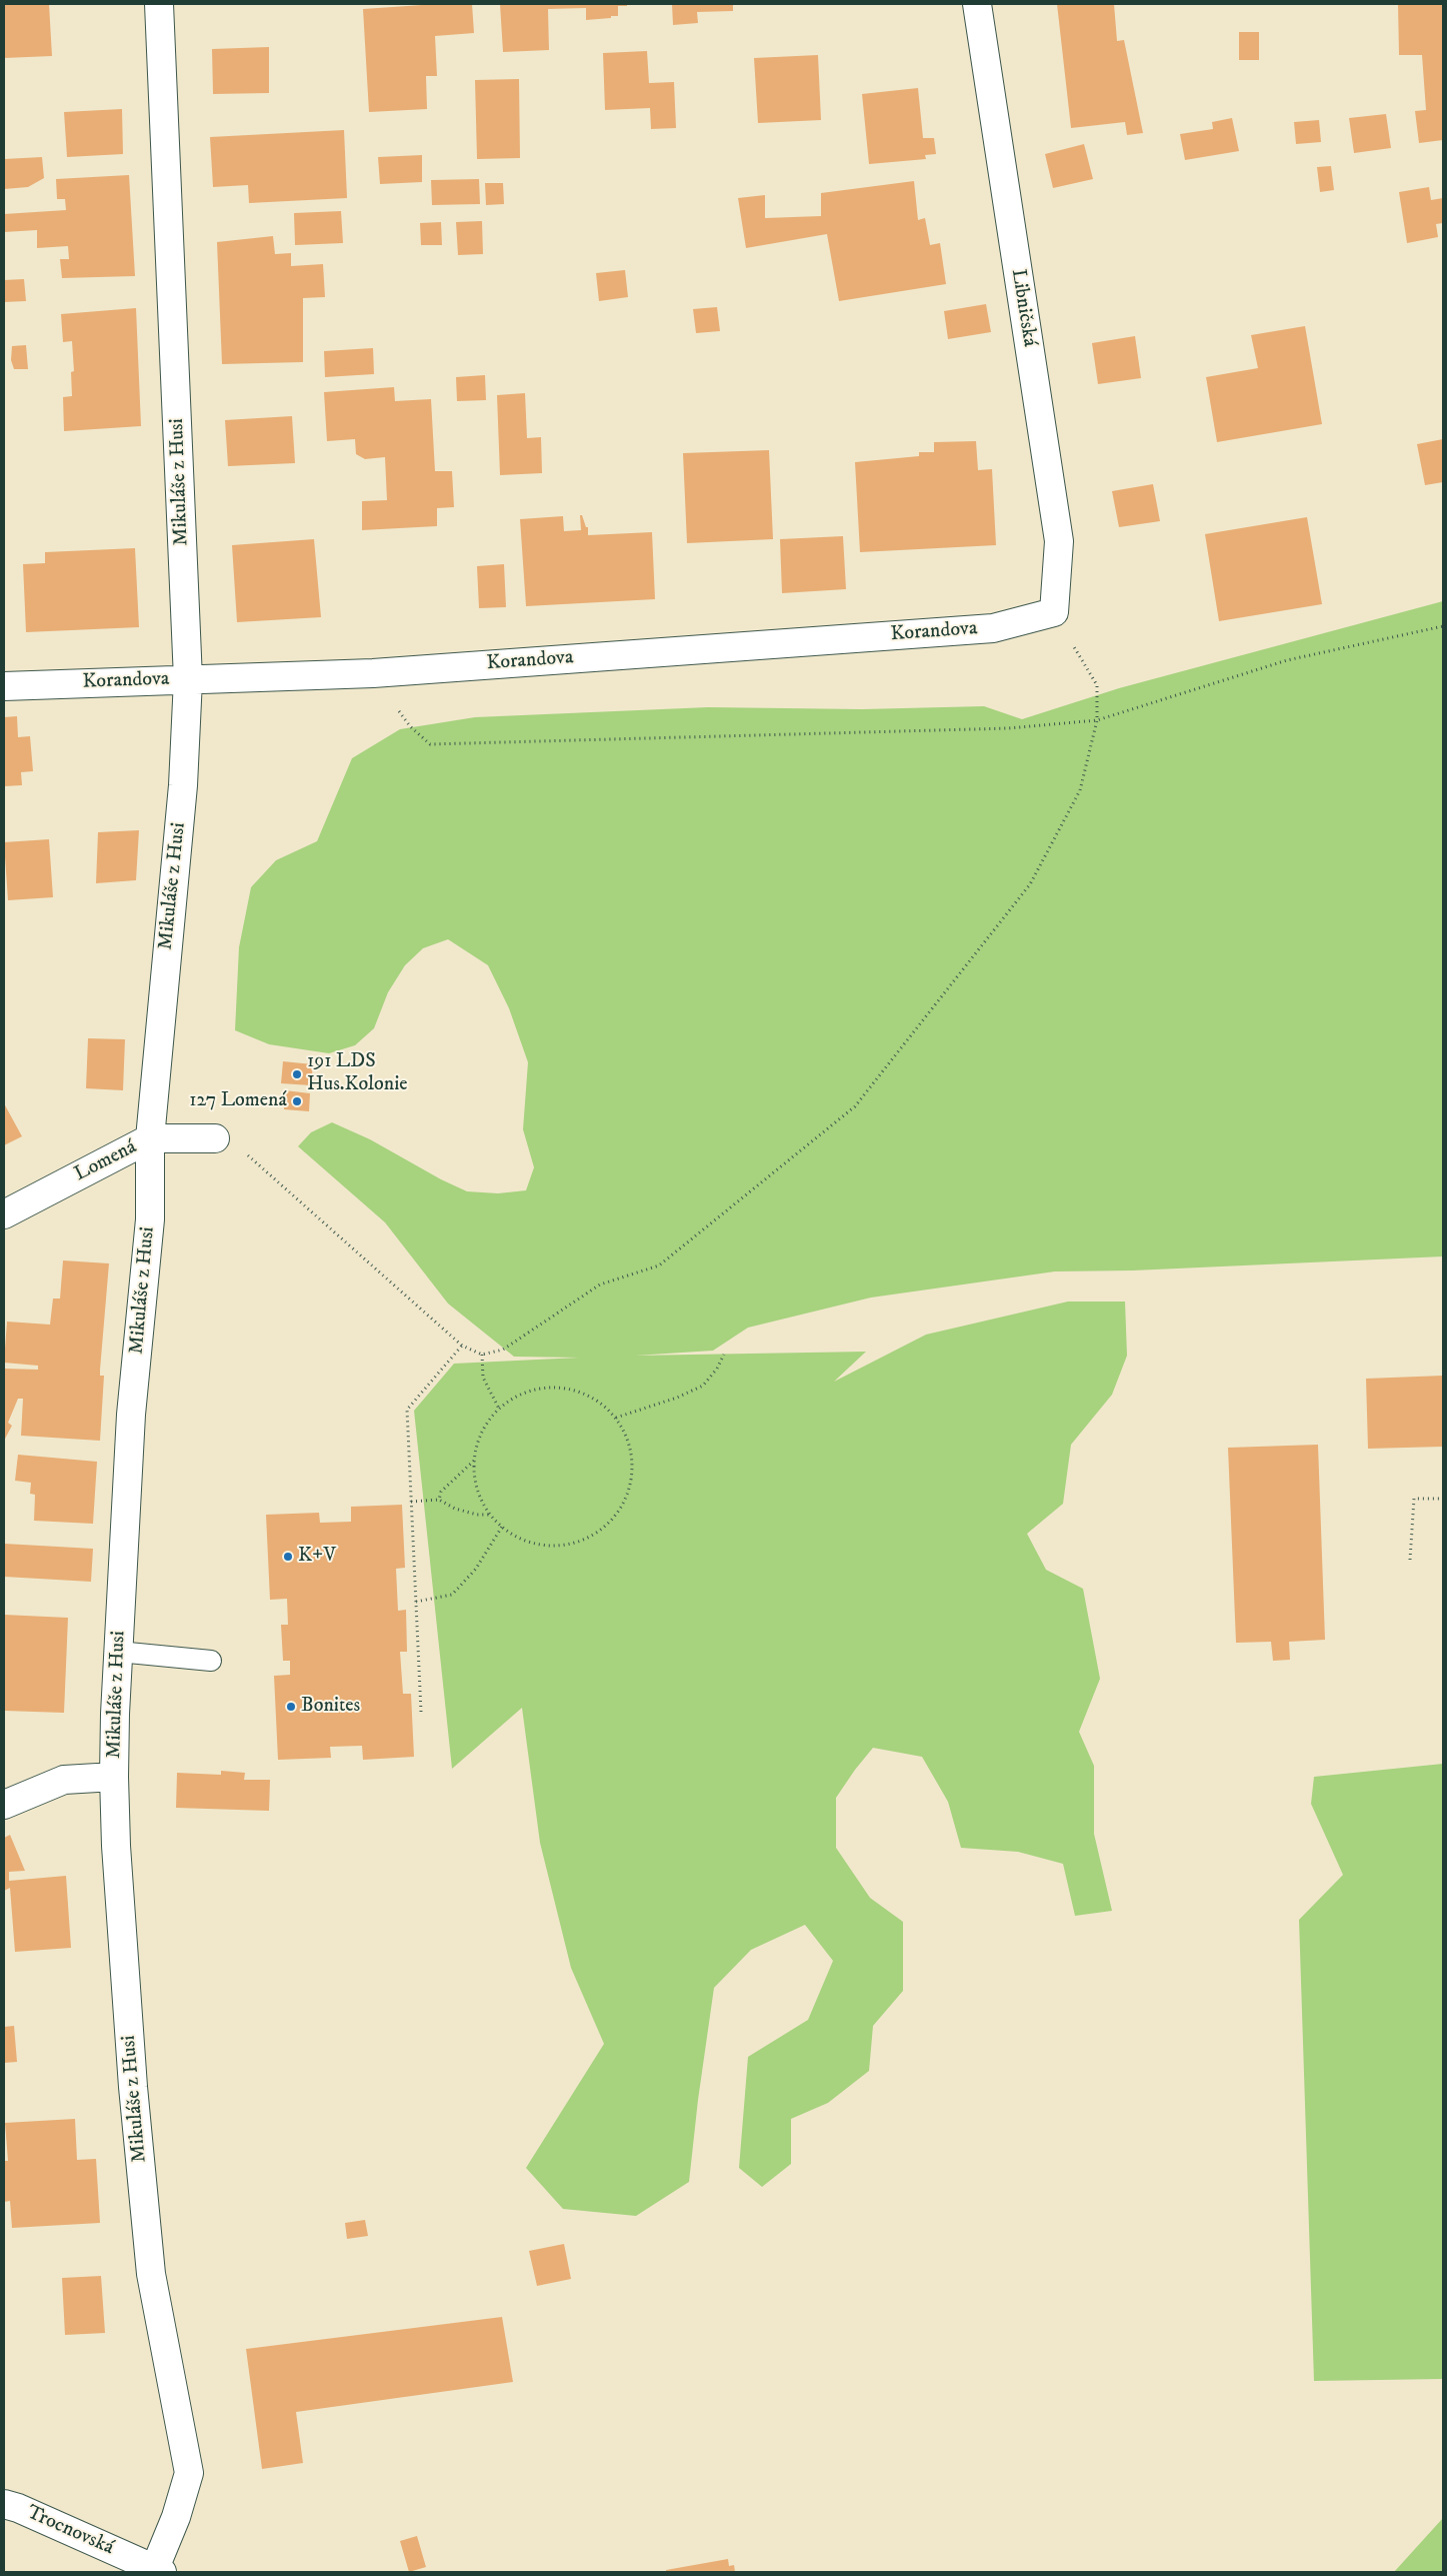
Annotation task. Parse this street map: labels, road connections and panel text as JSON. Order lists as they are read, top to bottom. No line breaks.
{"streets":{"street":["Libničská","Mikuláše z Husi","Korandova","Lomená","Trocnovská"]},"crossings":[["Libničská","Korandova"],["Mikuláše z Husi","Korandova"],["Mikuláše z Husi","Lomená"],["Mikuláše z Husi","Trocnovská"]],"places":["191 LDS Hus.Kolonie","127 Lomená","K+V","Bonites"]}
